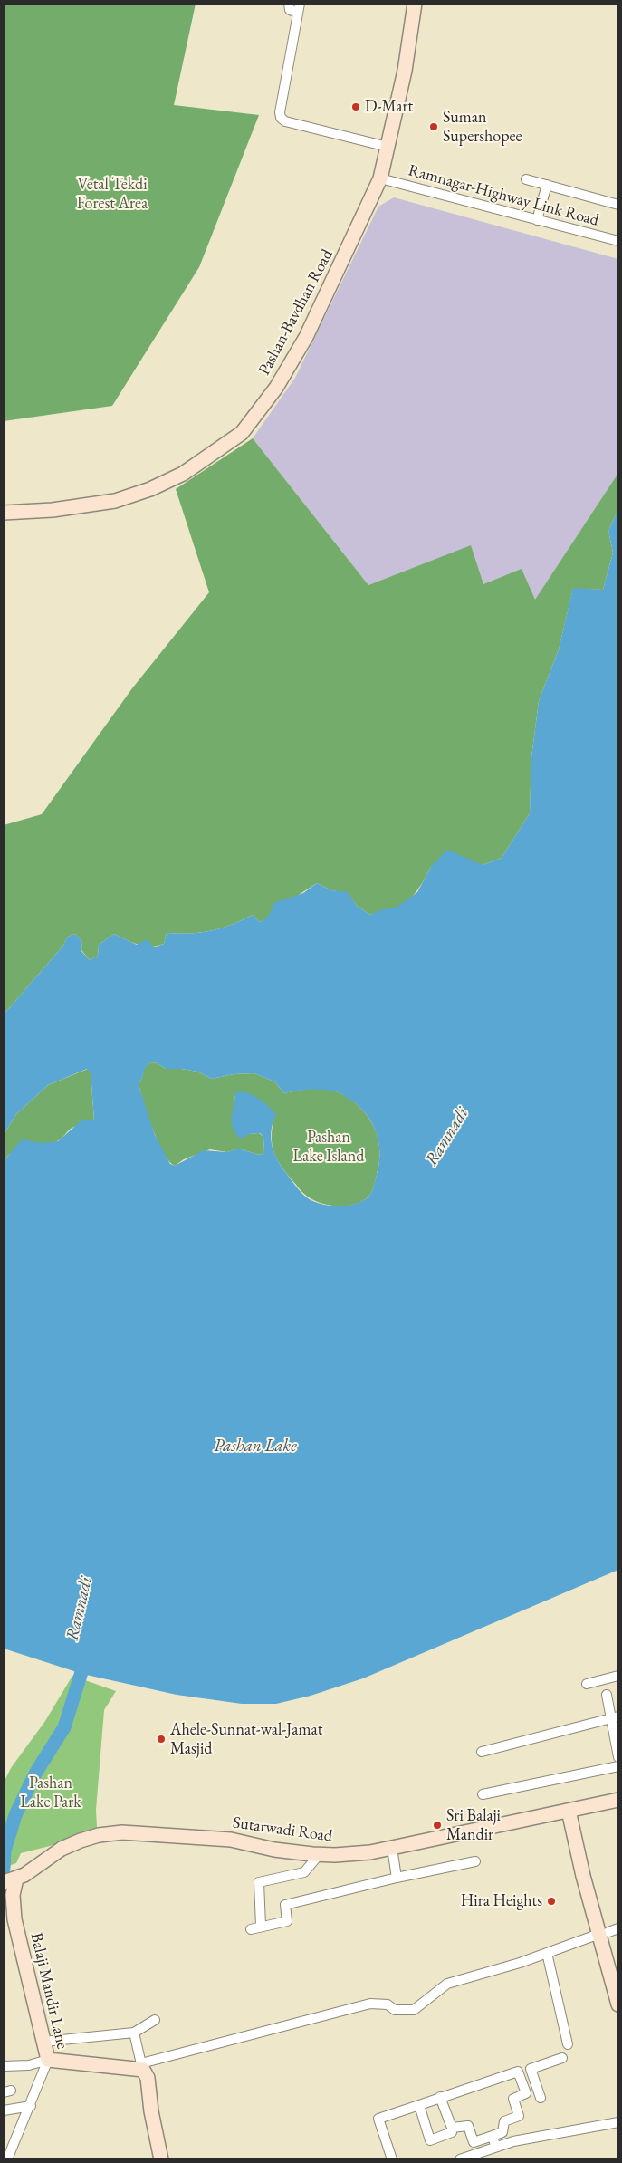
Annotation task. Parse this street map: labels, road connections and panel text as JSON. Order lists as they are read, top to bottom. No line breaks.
{"streets":{"street":["Ramnagar-Highway Link Road","Pashan-Bavdhan Road","Sutarwadi Road","Balaji Mandir Lane"]},"crossings":[["Ramnagar-Highway Link Road","Pashan-Bavdhan Road"],["Sutarwadi Road","Balaji Mandir Lane"]],"water":["Ramnadi","Pashan Lake"],"parks":["Vetal Tekdi Forest Area","Pashan Lake Island","Pashan Lake Park"],"places":["D-Mart","Suman Supershopee","Ahele-Sunnat-wal-Jamat Masjid","Sri Balaji Mandir","Hira Heights"]}
